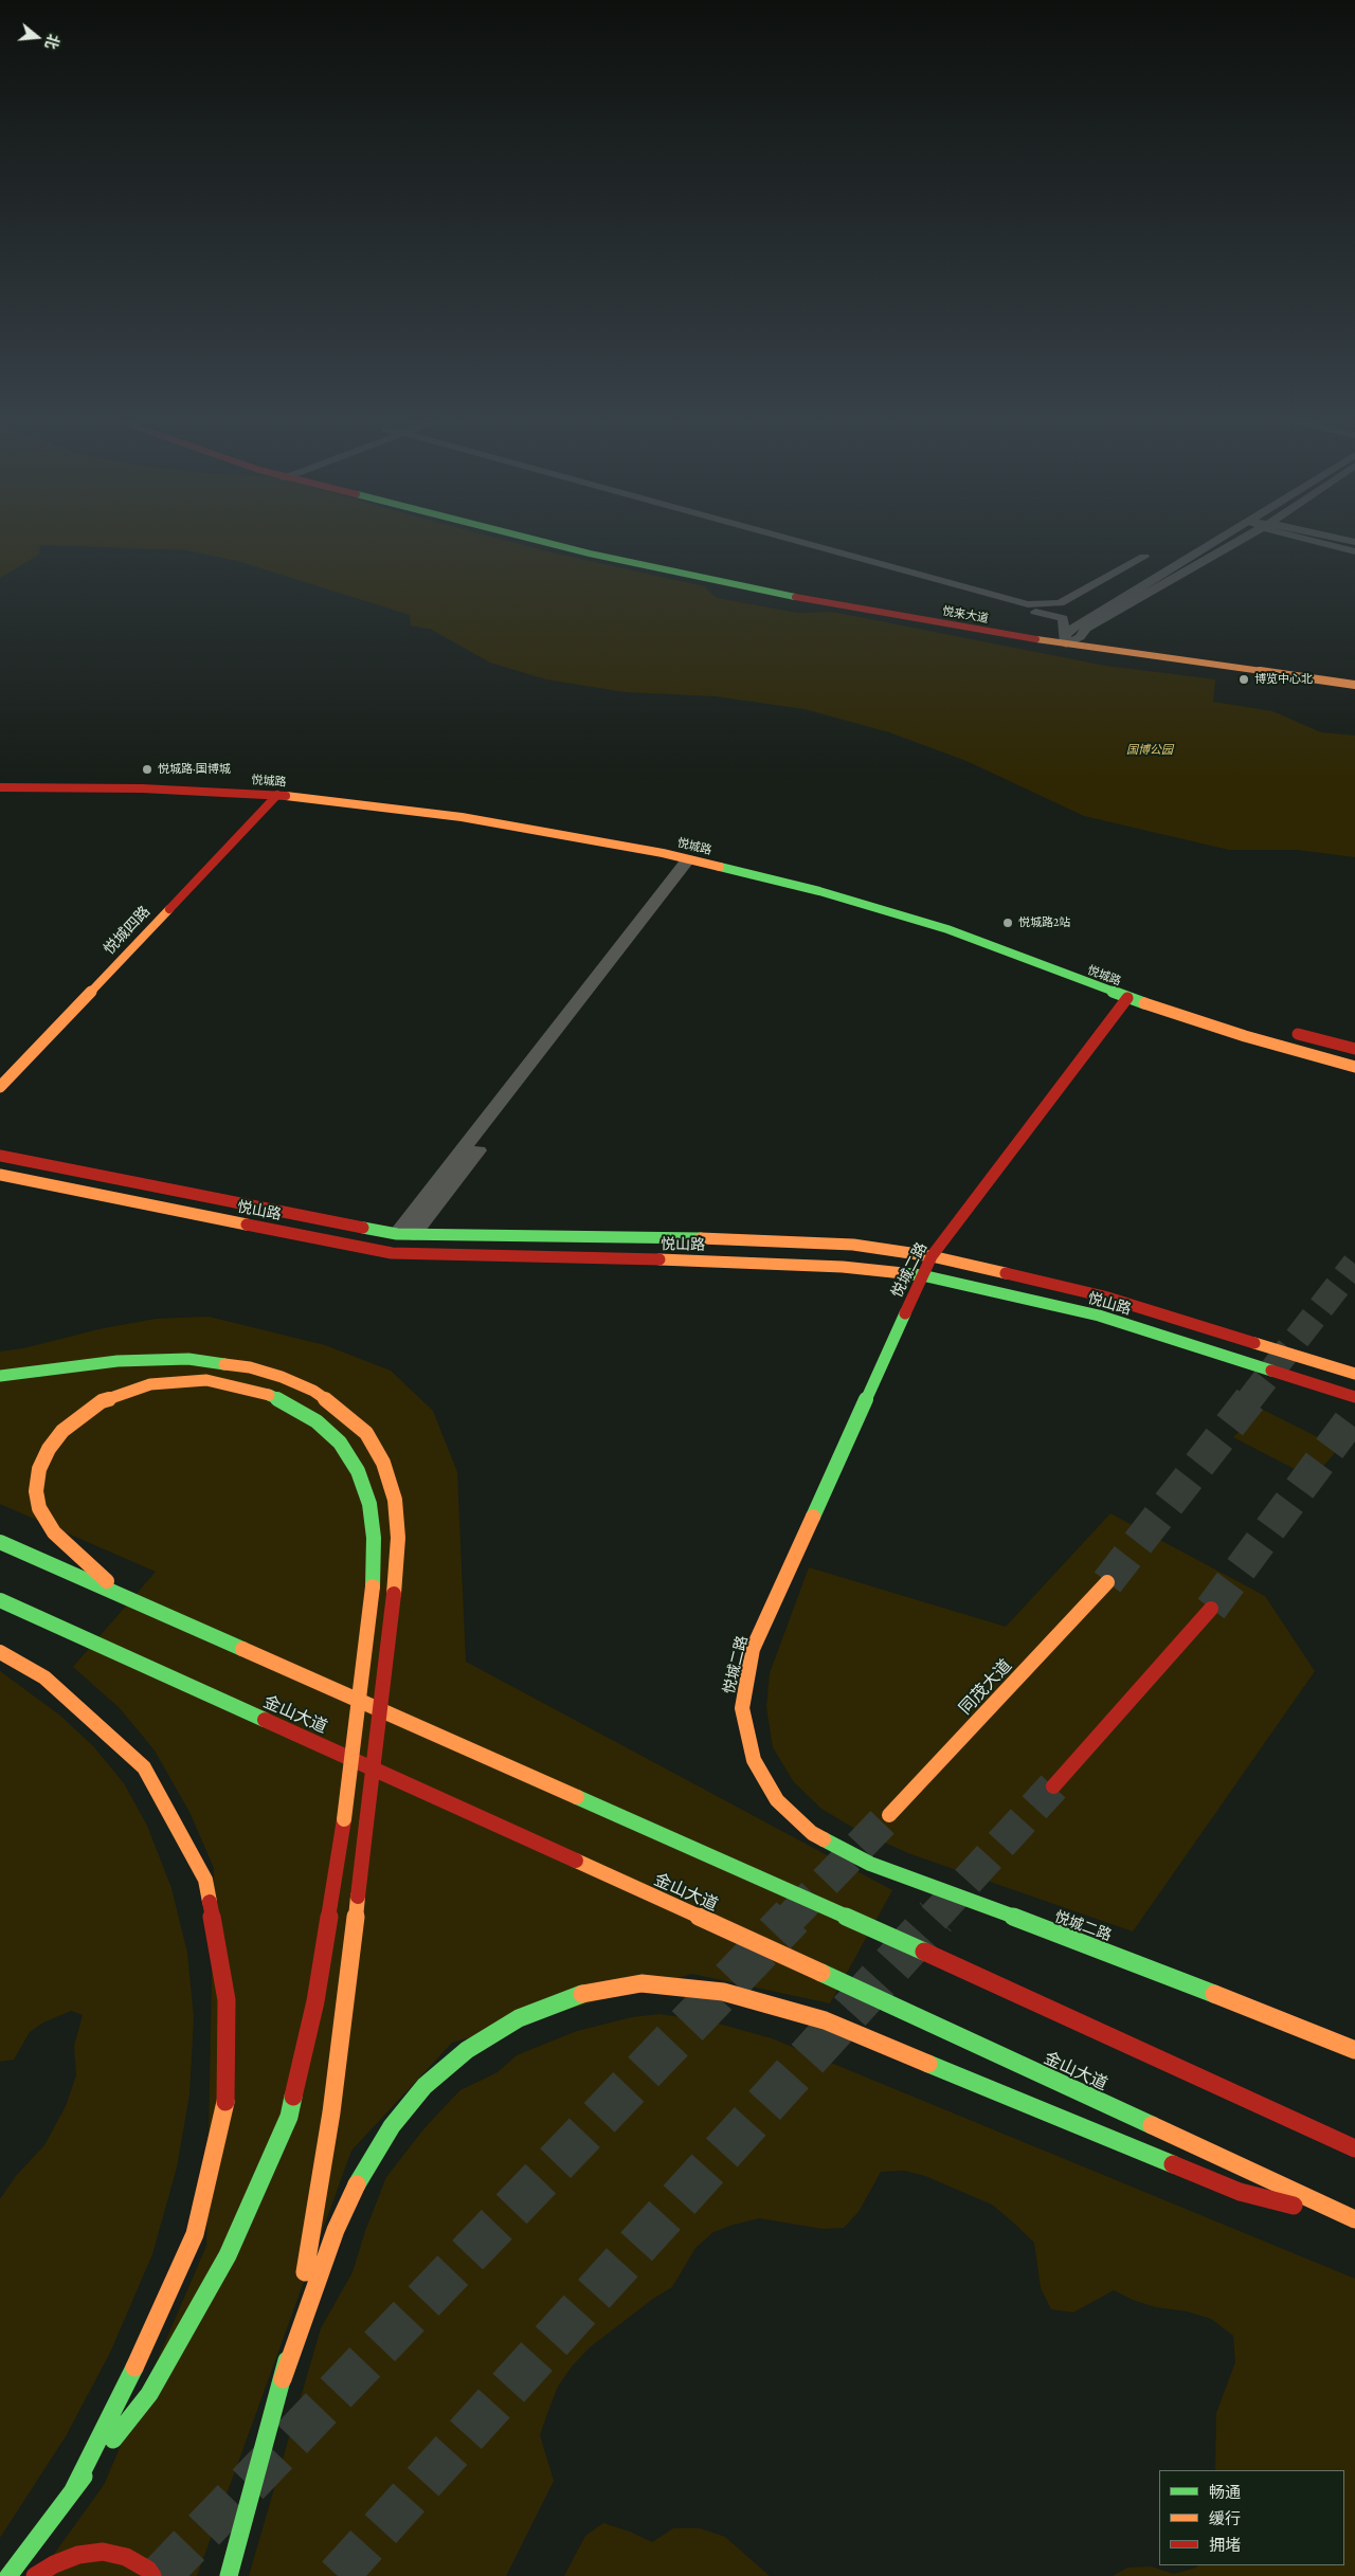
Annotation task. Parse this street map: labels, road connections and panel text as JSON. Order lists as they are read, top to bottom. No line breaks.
{"streets":{"main road":["悦来大道","悦城路","悦城四路","悦山路","悦城二路","同茂大道","金山大道"]},"crossings":[["悦城路","悦城四路"],["悦城路","悦城二路"],["悦山路","悦城二路"]],"parks":["国博公园"],"places":["博览中心北","悦城路·国博城","悦城路2站"],"legend":["畅通","缓行","拥堵"],"north":"right"}
